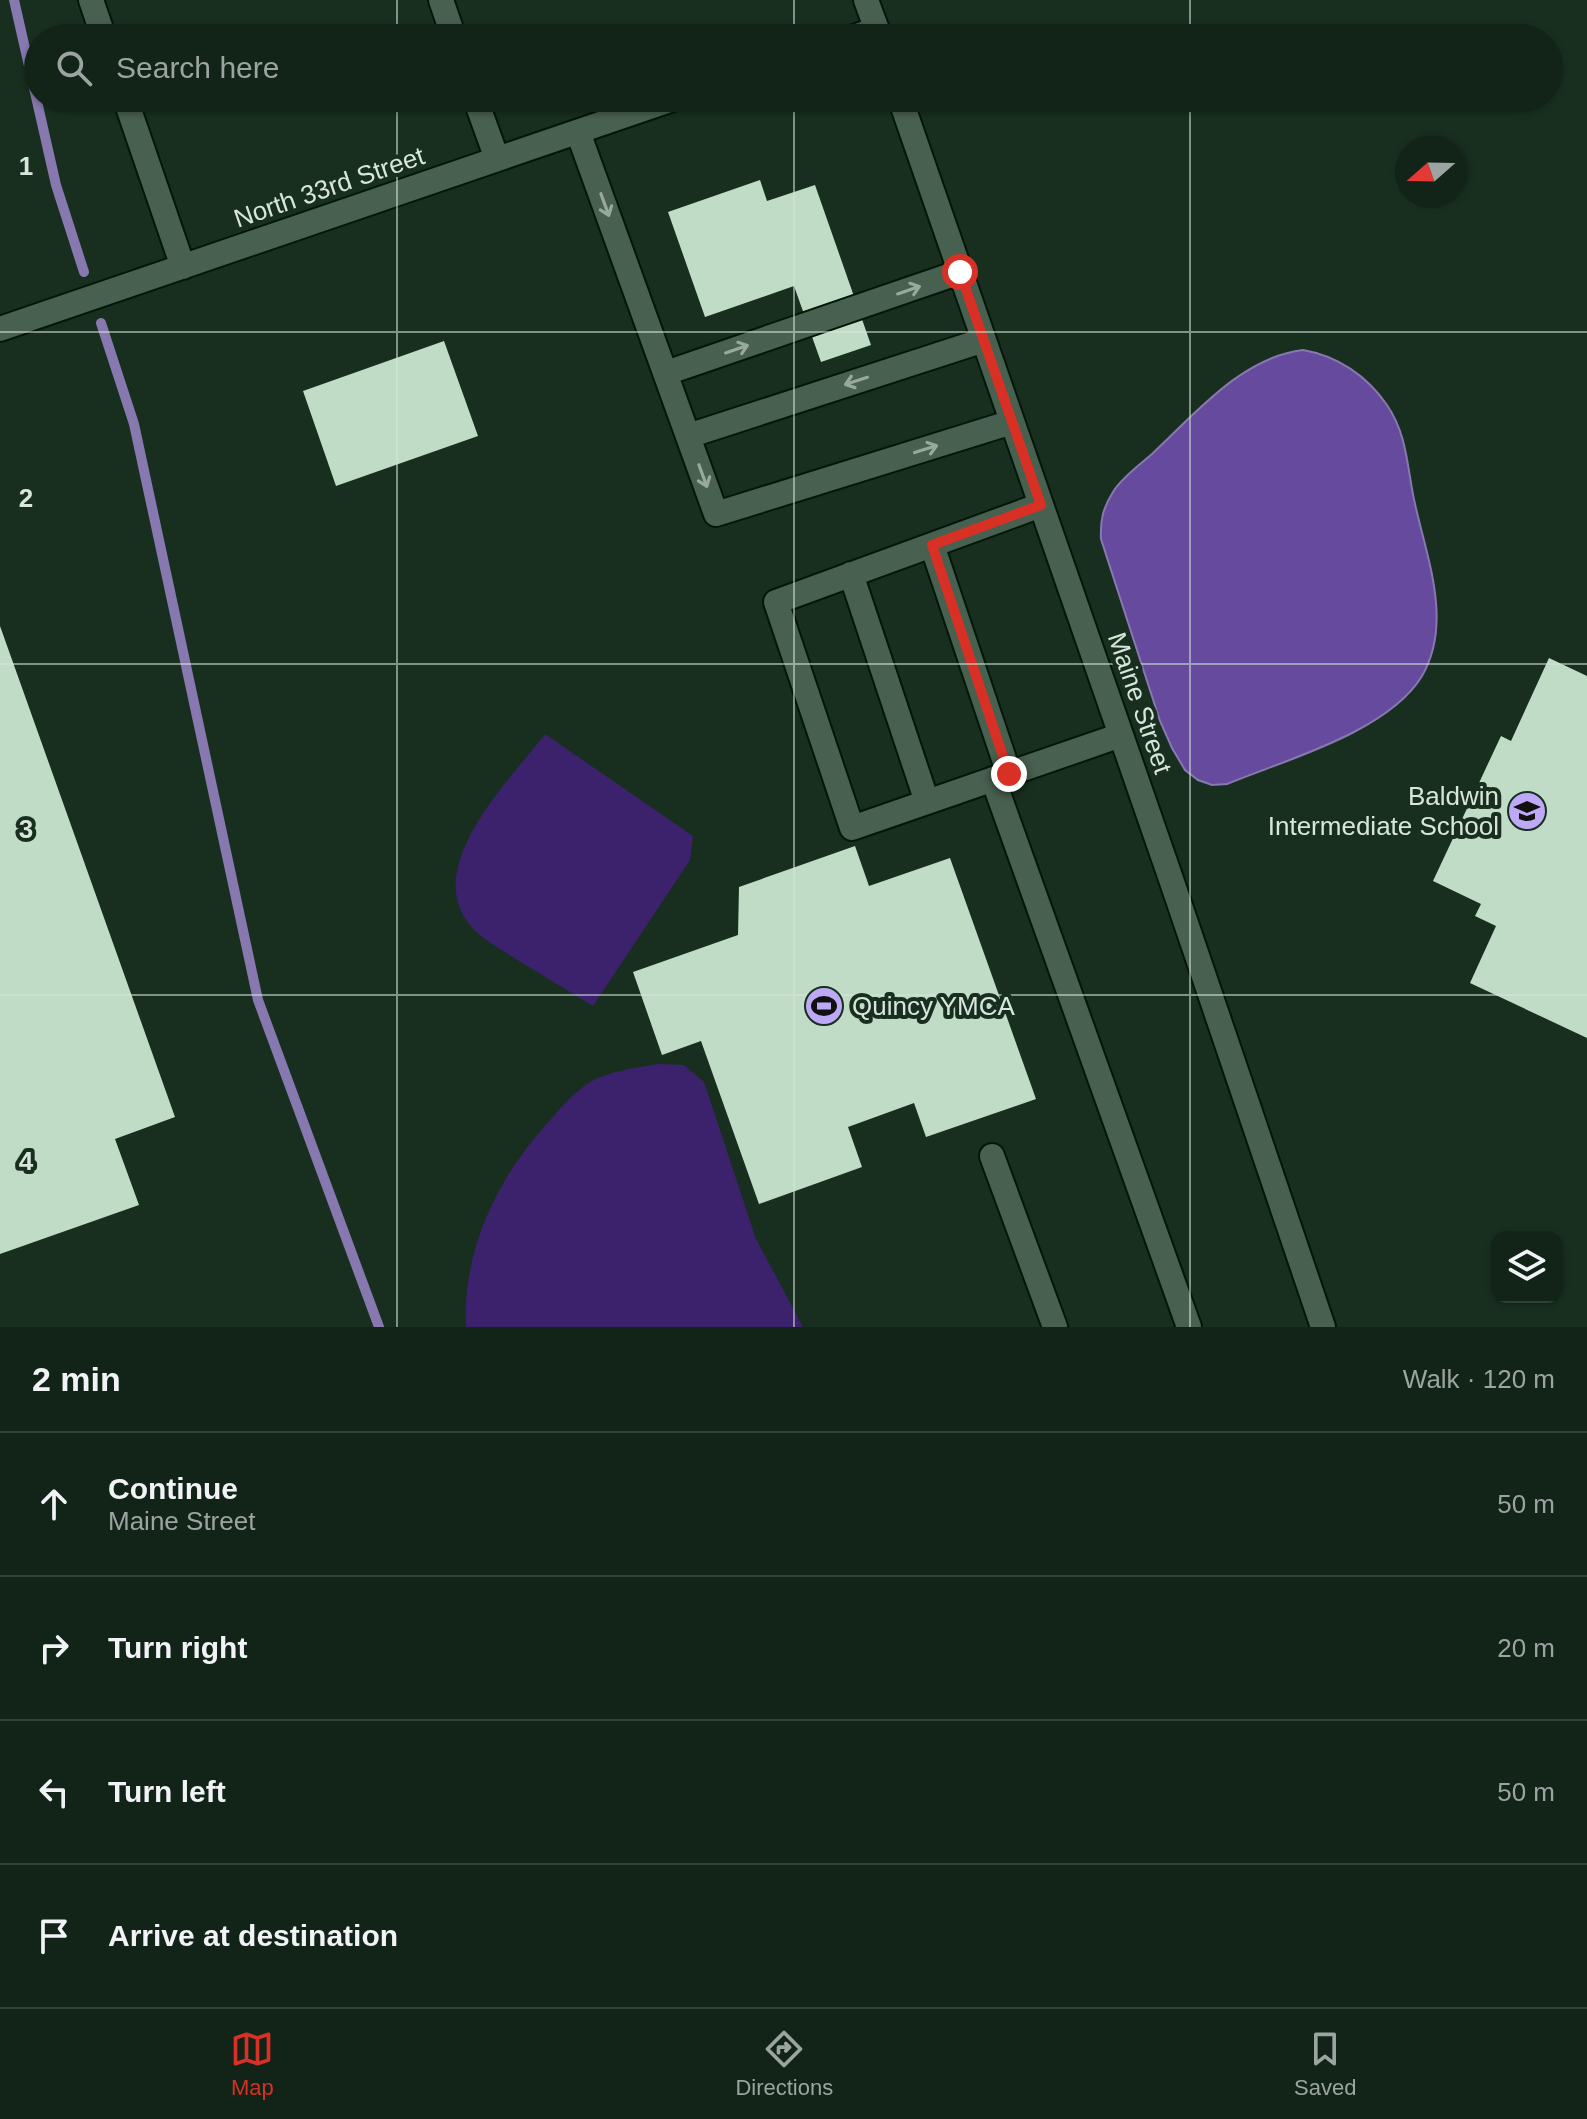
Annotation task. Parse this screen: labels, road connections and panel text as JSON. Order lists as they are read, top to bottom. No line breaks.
{"streets":{"street":["North 33rd Street","Maine Street"]},"places":{"school or university":["Baldwin Intermediate School"],"sports":["Quincy YMCA"]},"north":"left","page":{"search":"Search here","heading":["2 min","Walk · 120 m"],"list":[["Continue","Maine Street","50 m"],["Turn right","20 m"],["Turn left","50 m"],"Arrive at destination"],"nav":["Map","Directions","Saved"]},"grid":{"rows":["1","2","3","4"]}}
